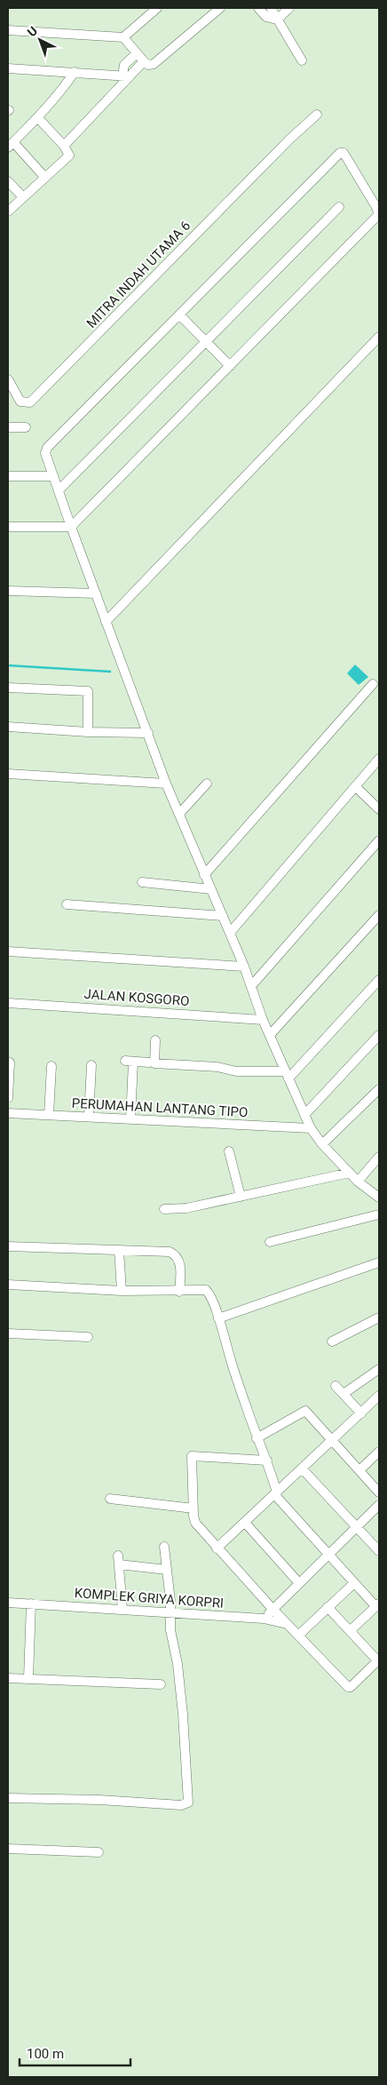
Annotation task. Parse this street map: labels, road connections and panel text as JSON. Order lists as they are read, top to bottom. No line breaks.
{"streets":{"street":["MITRA INDAH UTAMA 6","JALAN KOSGORO","PERUMAHAN LANTANG TIPO","KOMPLEK GRIYA KORPRI"]},"scale_bar":"100 m","north":"top left"}
